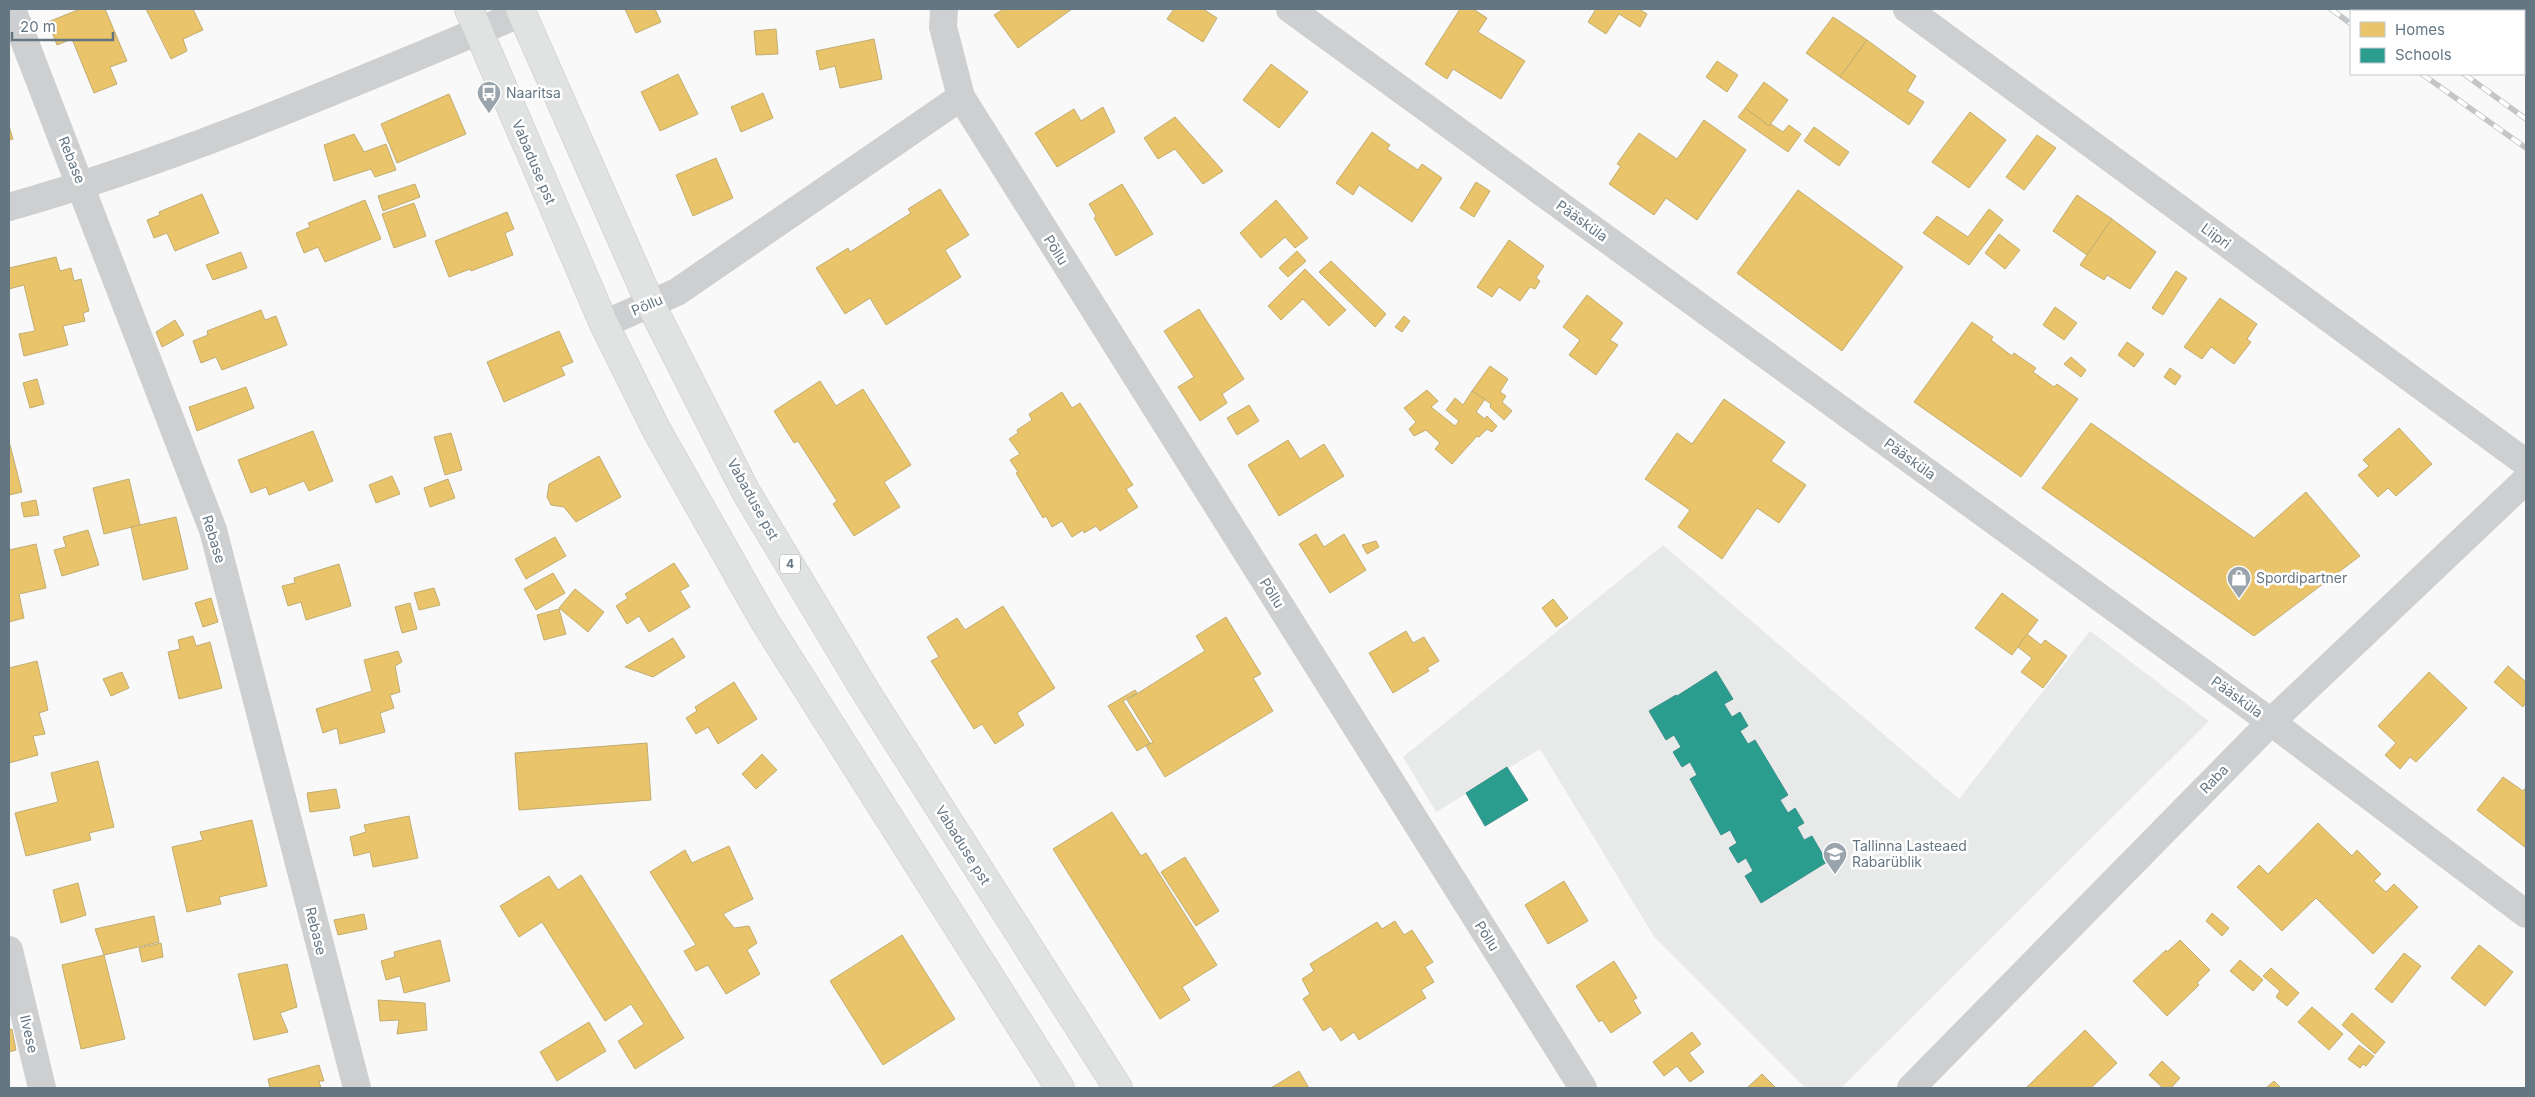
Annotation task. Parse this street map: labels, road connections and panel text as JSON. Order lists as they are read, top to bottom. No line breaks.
{"streets":{"highway":["Vabaduse pst","4"],"street":["Rebase","Pääsküla","Liipri","Põllu","Raba","Ilvese"]},"crossings":[["Vabaduse pst","Põllu"],["Pääsküla","Raba"]],"places":{"bus stop":["Naaritsa"],"shop":["Spordipartner"],"school or university":["Tallinna Lasteaed Rabarüblik"]},"legend":["Homes","Schools"],"scale_bar":"20 m"}
